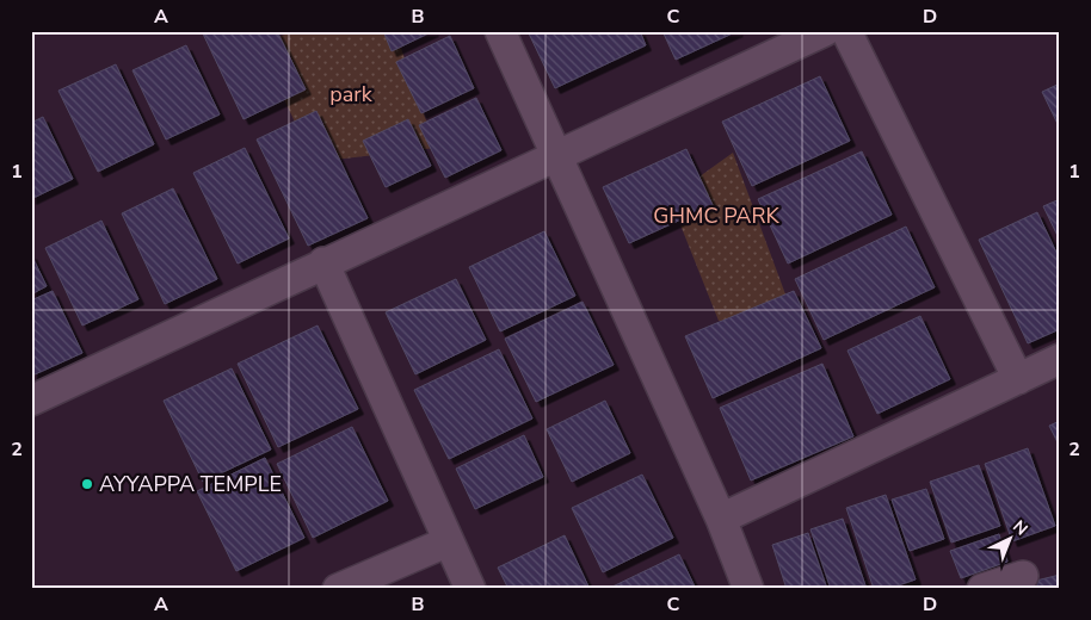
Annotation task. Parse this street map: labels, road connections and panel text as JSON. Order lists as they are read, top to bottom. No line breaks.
{"parks":["park","GHMC PARK"],"places":["AYYAPPA TEMPLE"],"north":"top right","grid":{"columns":["A","B","C","D"],"rows":["1","2"]}}
